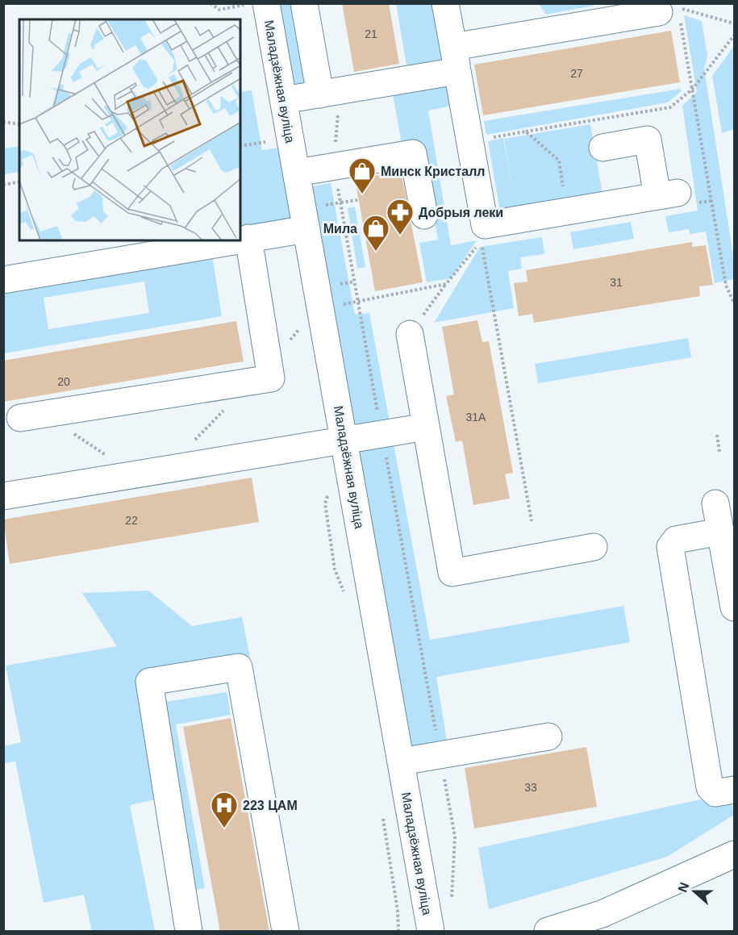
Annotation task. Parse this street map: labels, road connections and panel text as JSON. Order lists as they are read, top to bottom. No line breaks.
{"streets":{"street":["Маладзёжная вуліца"]},"places":{"shop":["Минск Кристалл","Мила"],"pharmacy":["Добрыя леки"],"hospital":["223 ЦAM"]},"house_numbers":["21","27","31","20","31А","22","33"],"north":"left"}
